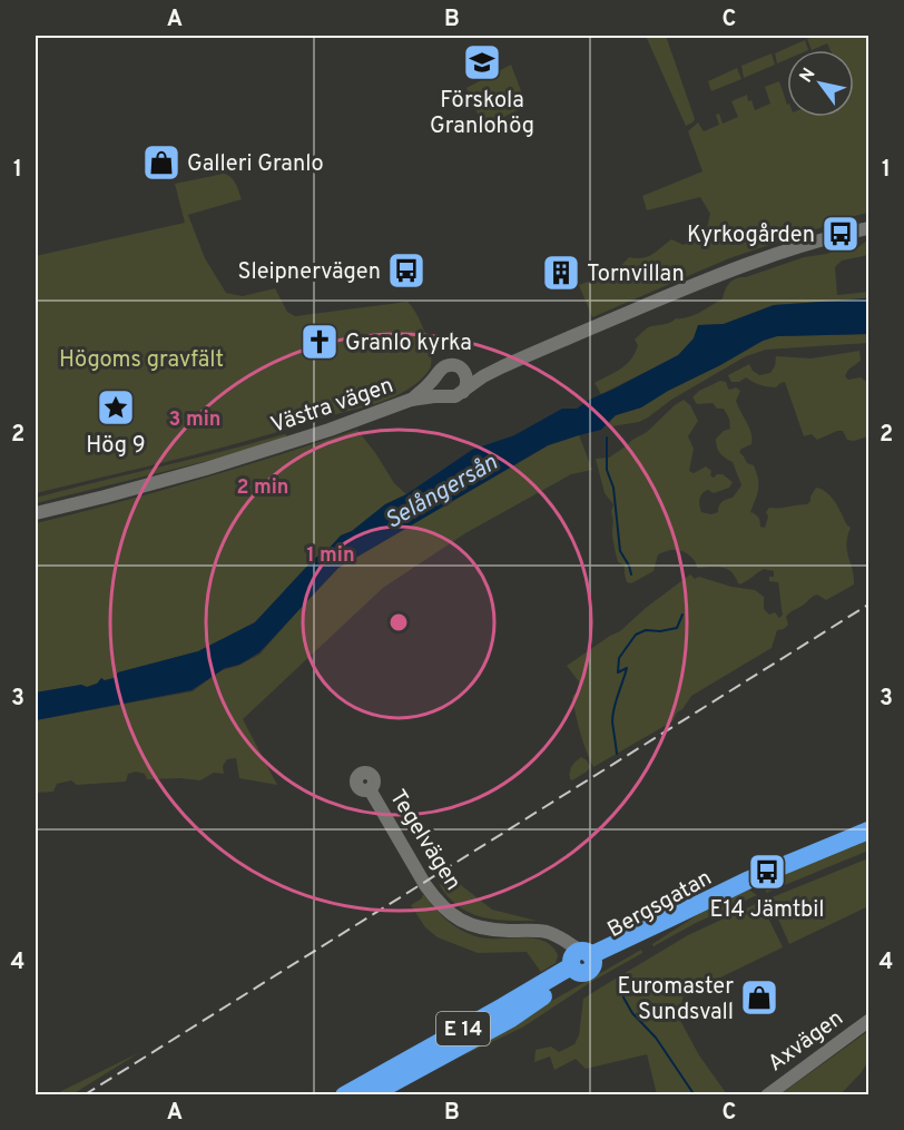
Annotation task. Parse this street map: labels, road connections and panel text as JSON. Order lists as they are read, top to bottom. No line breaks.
{"streets":{"highway":["Bergsgatan","E 14"],"street":["Västra vägen","Tegelvägen","Axvägen"]},"crossings":[["Tegelvägen","Bergsgatan"]],"water":["Selångersån"],"parks":["Högoms gravfält"],"places":{"school or university":["Förskola Granlohög"],"shop":["Galleri Granlo","Euromaster Sundsvall"],"bus stop":["Kyrkogården","Sleipnervägen","E14 Jämtbil"],"building":["Tornvillan"],"church":["Granlo kyrka"],"place":["Hög 9"]},"north":"top left","grid":{"columns":["A","B","C"],"rows":["1","2","3","4"]},"rings":["3 min","2 min","1 min"]}
